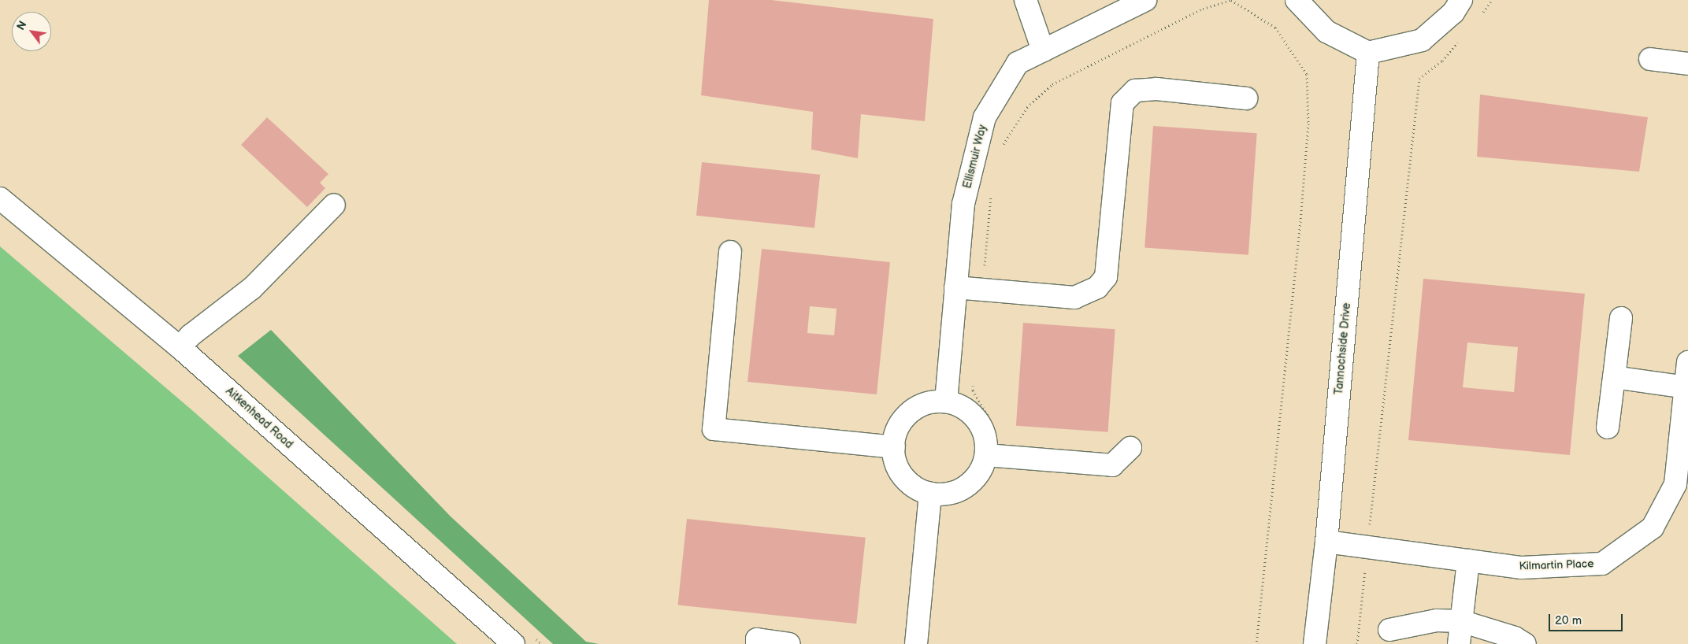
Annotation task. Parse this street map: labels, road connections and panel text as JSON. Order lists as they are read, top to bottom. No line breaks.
{"streets":{"street":["Ellismuir Way","Tannochside Drive","Aitkenhead Road","Kilmartin Place"]},"crossings":[["Tannochside Drive","Kilmartin Place"]],"scale_bar":"20 m","north":"top left"}
